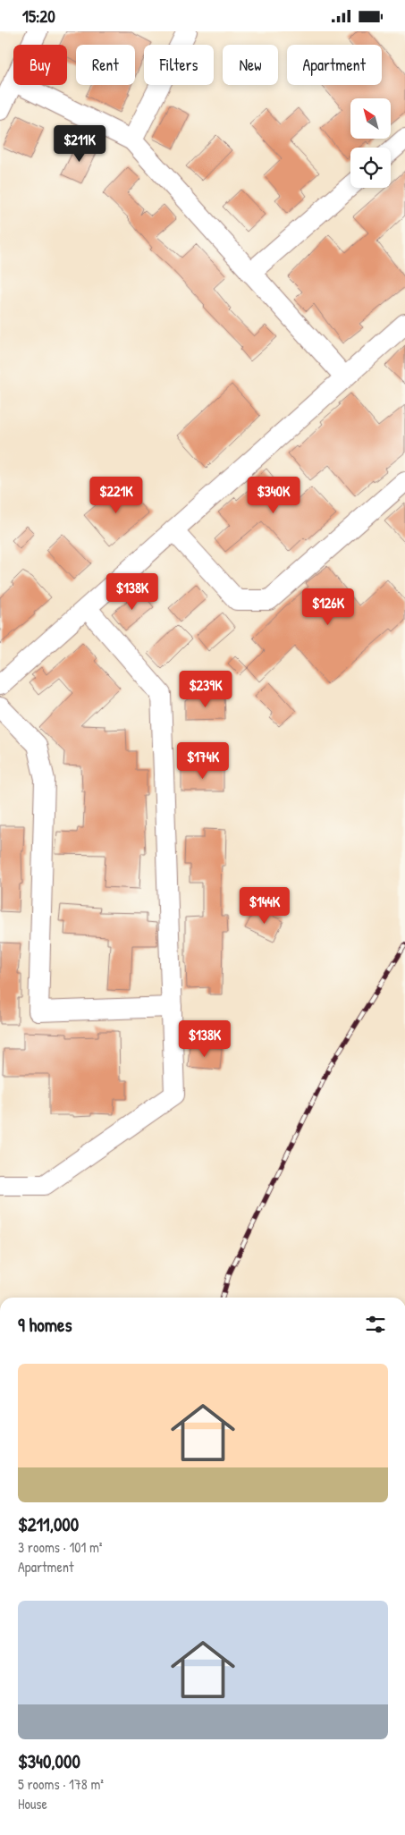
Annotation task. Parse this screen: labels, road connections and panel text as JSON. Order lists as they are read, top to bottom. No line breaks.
{"north":"top left","page":{"status":"15:20","chip":["Buy","Rent","Filters","New","Apartment"],"price":["$211K","$221K","$340K","$138K","$126K","$239K","$174K","$144K","$138K"],"heading":"9 homes","list":[{"name":"$211,000","note":"3 rooms · 101 m² · Apartment"},{"name":"$340,000","note":"5 rooms · 178 m² · House"}]}}
